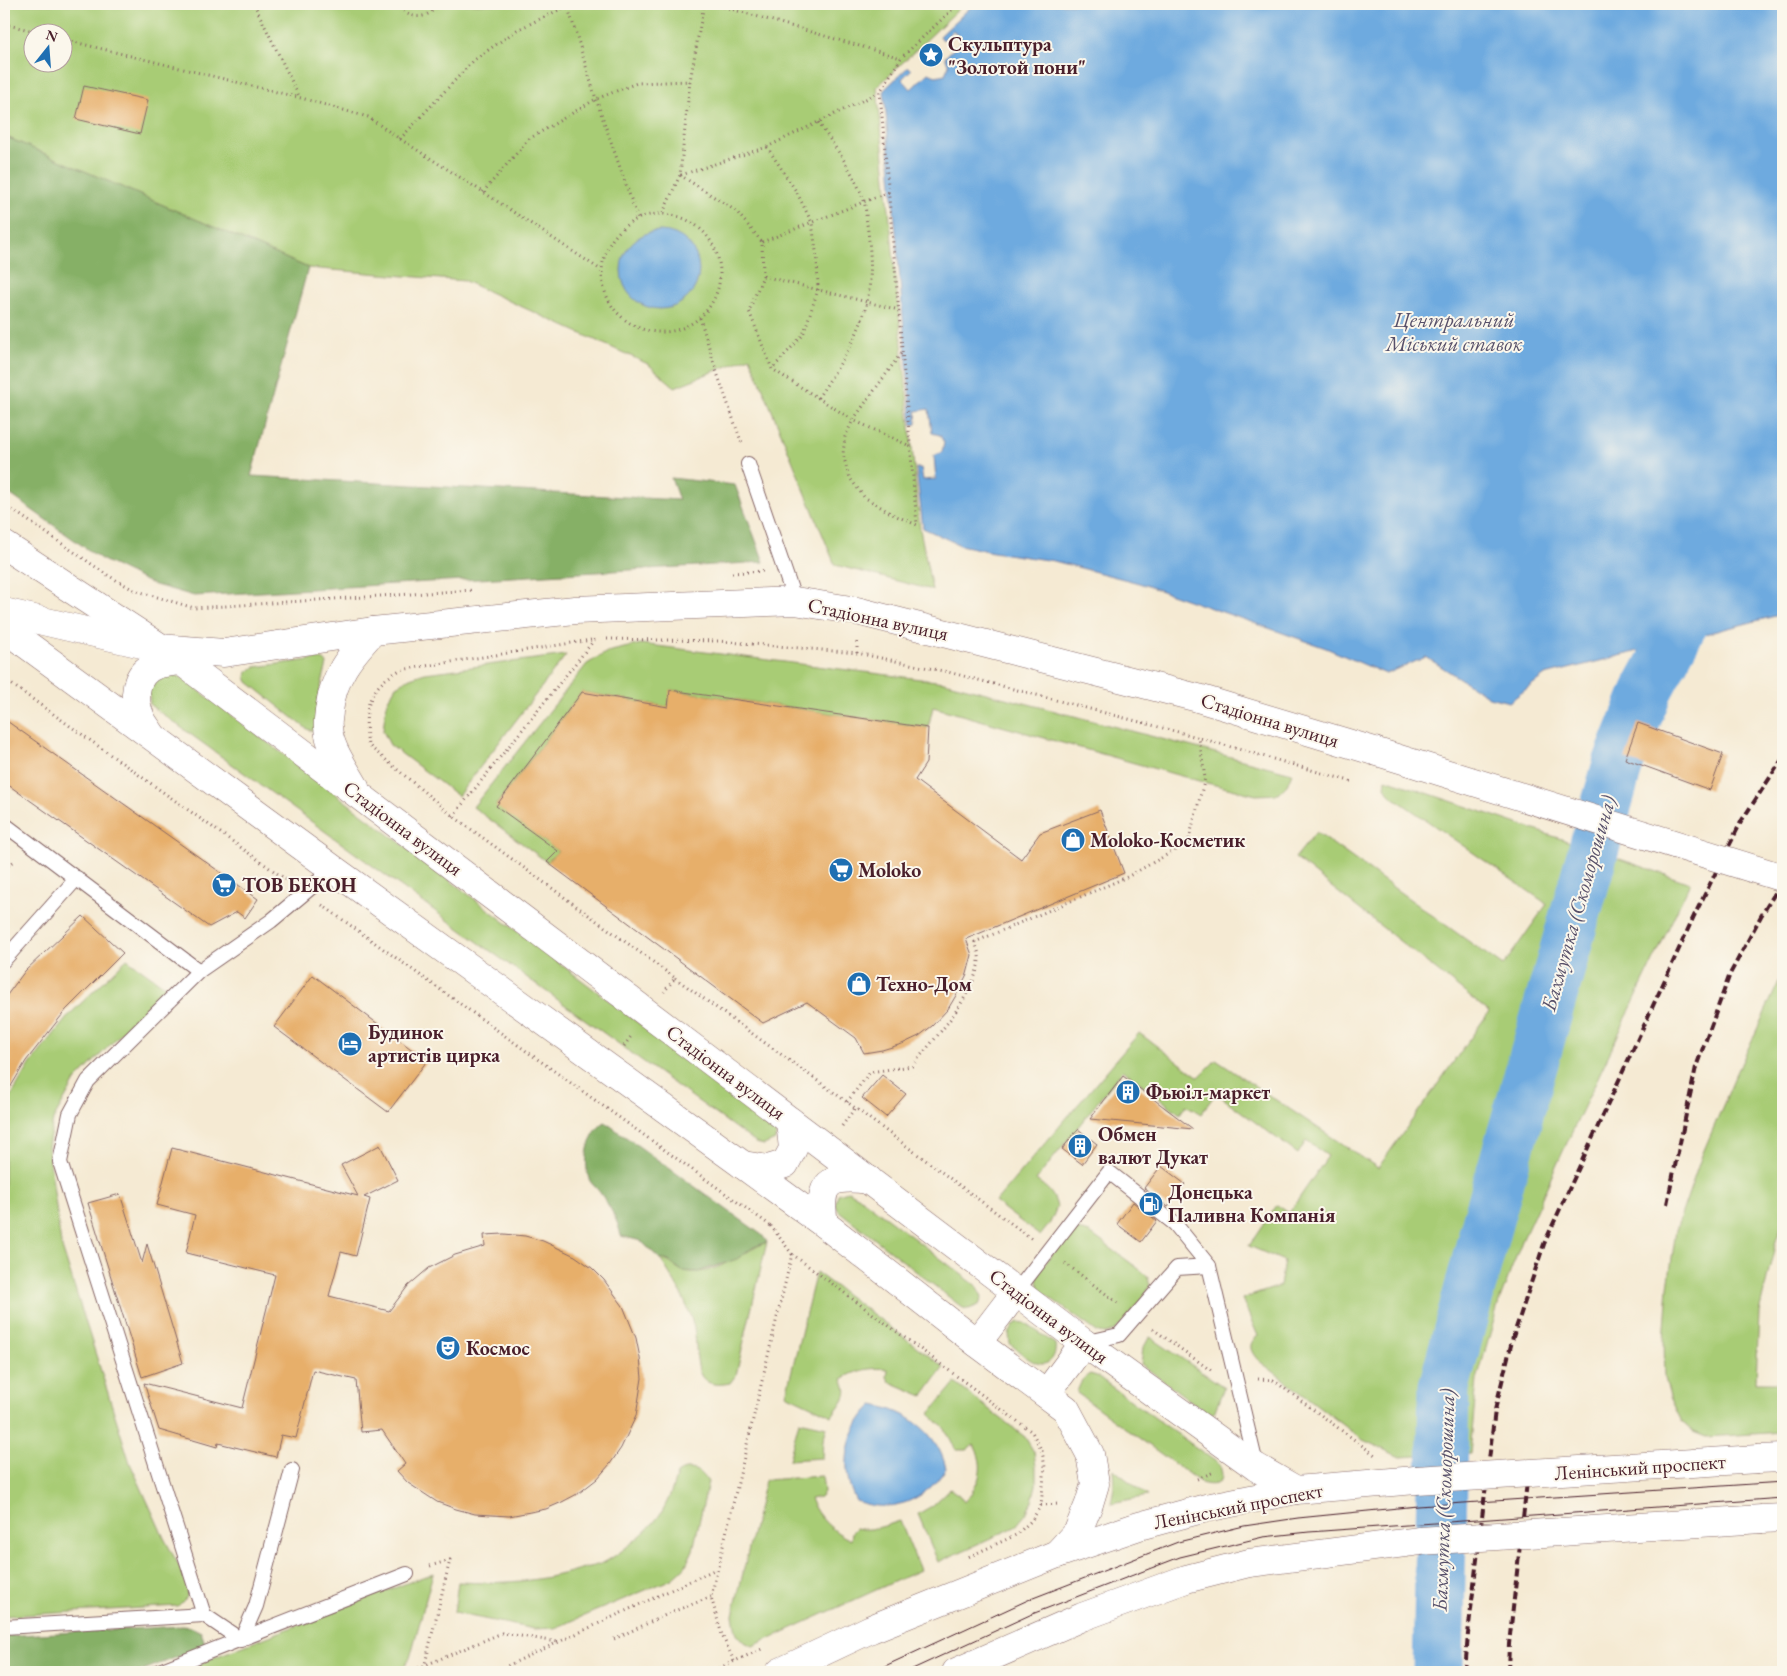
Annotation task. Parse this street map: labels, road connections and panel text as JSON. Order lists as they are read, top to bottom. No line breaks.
{"streets":{"street":["Стадіонна вулиця","Ленінський проспект"]},"crossings":[["Стадіонна вулиця","Ленінський проспект"]],"water":["Центральний Міський ставок","Бахмутка (Скоморошина)"],"places":{"place":["Скульптура \"Золотой пони\""],"shop":["Moloko-Косметик","Техно-Дом"],"supermarket":["Moloko","ТОВ БЕКОН"],"hotel":["Будинок артистів цирка"],"building":["Фьюіл-маркет","Обмен валют Дукат"],"fuel station":["Донецька Паливна Компанія"],"theatre":["Космос"]},"north":"top"}
